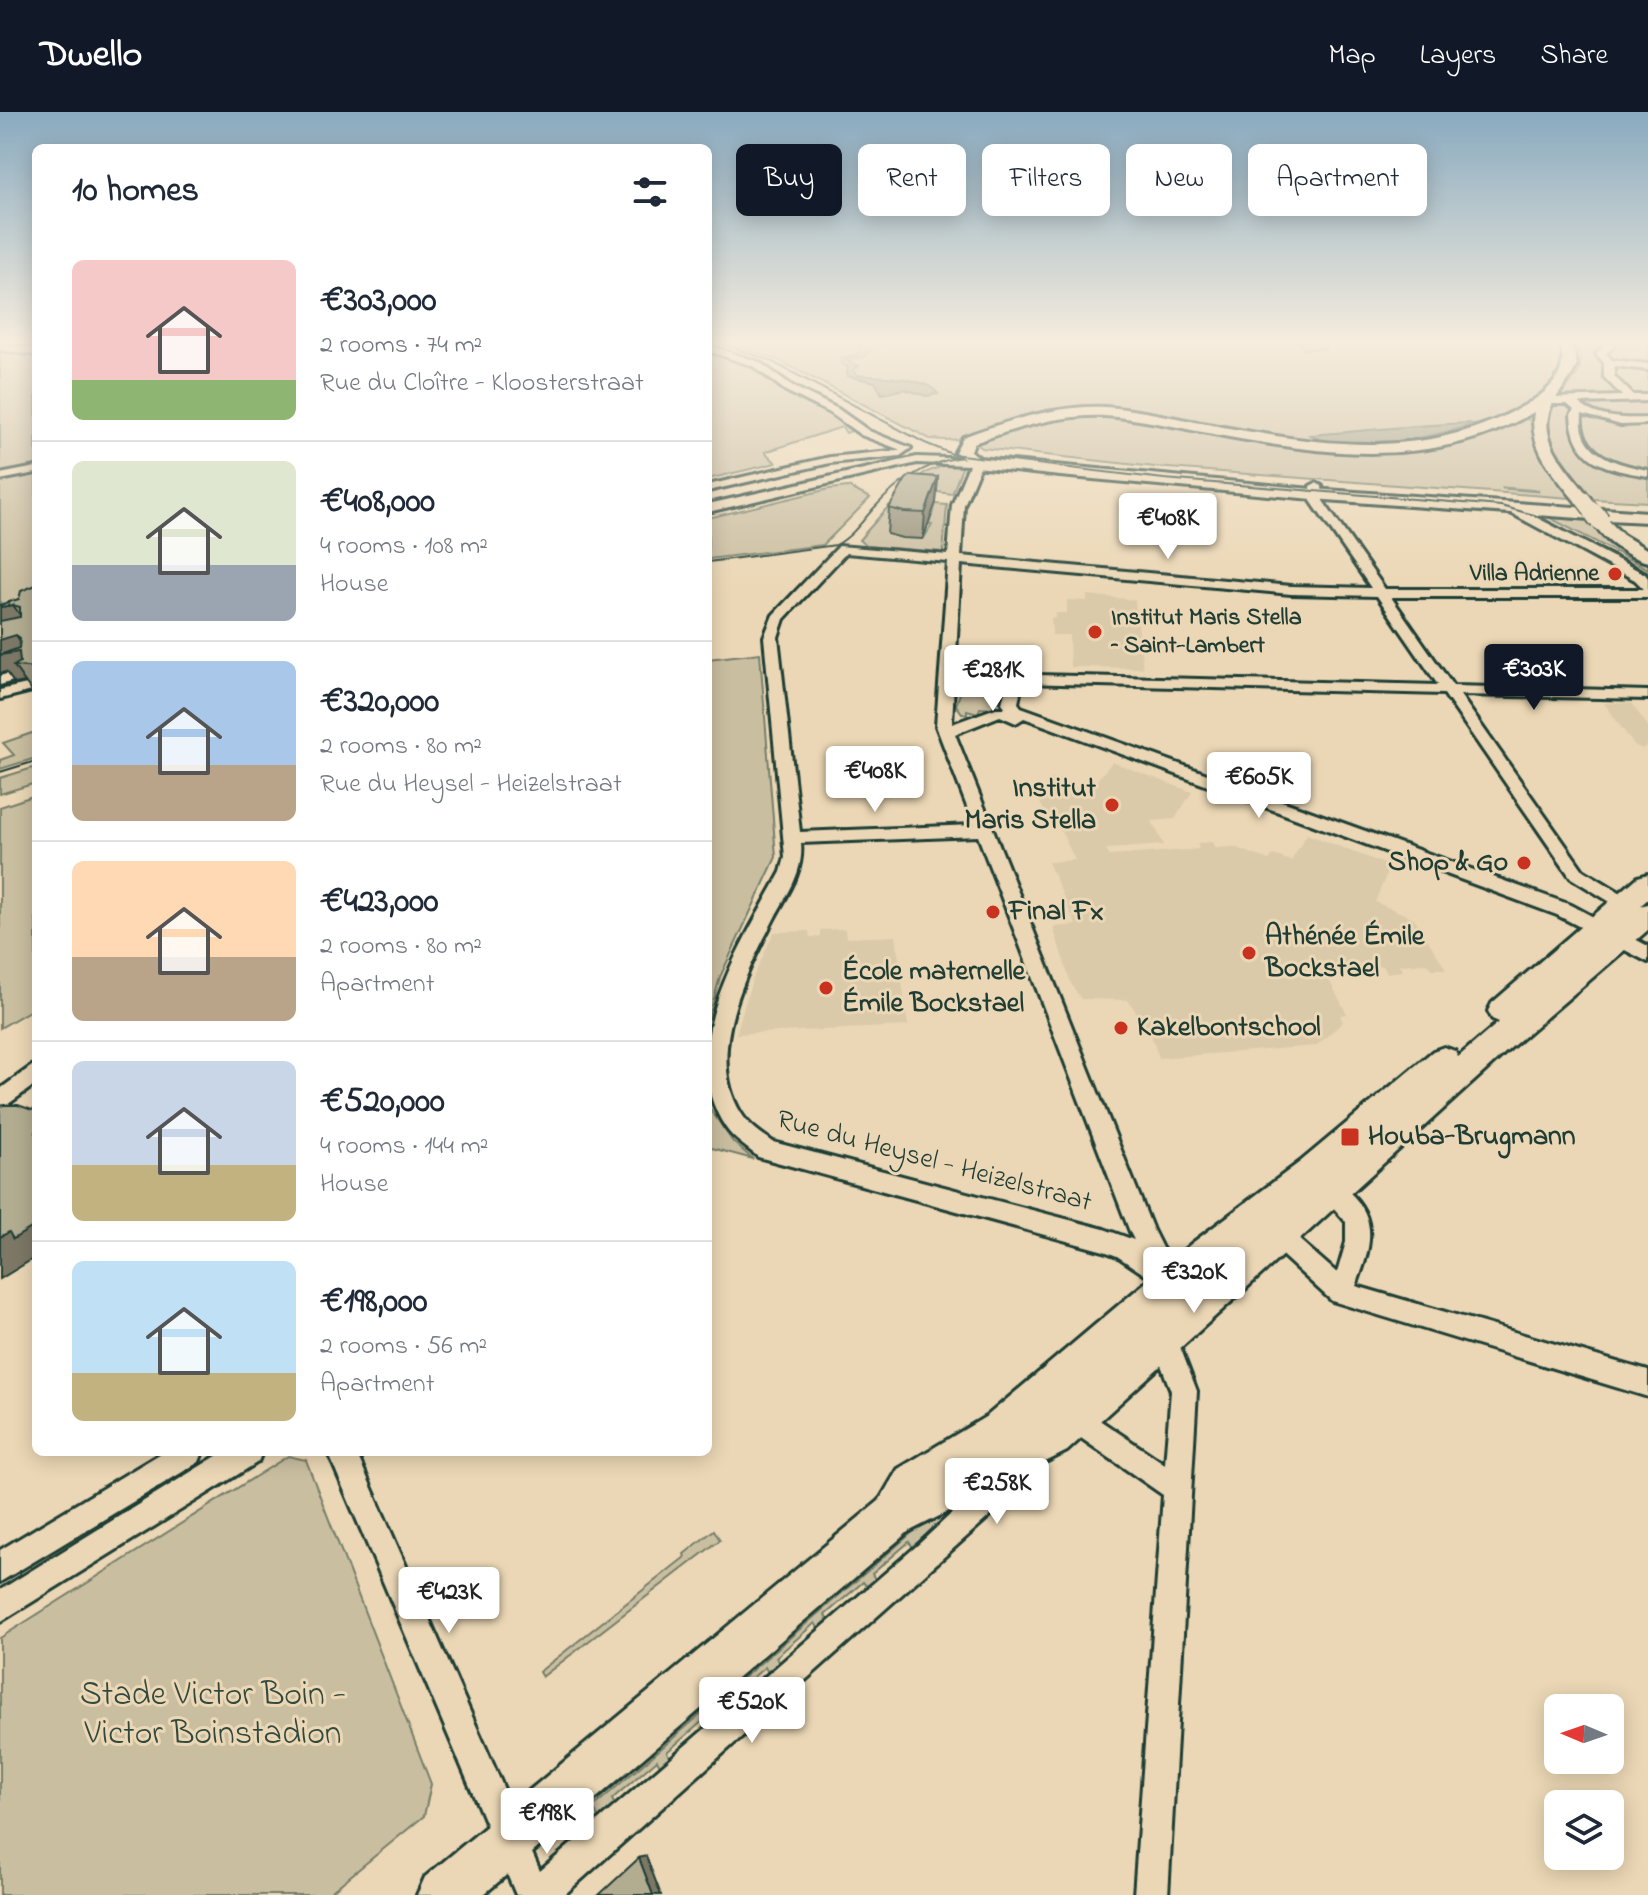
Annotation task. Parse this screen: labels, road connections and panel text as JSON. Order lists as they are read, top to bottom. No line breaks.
{"streets":{"street":["Rue du Heysel - Heizelstraat"]},"parks":["Stade Victor Boin - Victor Boinstadion"],"places":{"other":["Villa Adrienne","Institut Maris Stella – Saint-Lambert","Institut Maris Stella","Shop & Go","Final Fx","Athénée Émile Bockstael","École maternelle Émile Bockstael","Kakelbontschool"],"transit":["Houba-Brugmann"]},"north":"left","page":{"header":"Dwello","nav":["Map","Layers","Share"],"chip":["Buy","Rent","Filters","New","Apartment"],"heading":"10 homes","list":[{"name":"€303,000","note":"2 rooms · 74 m² · Rue du Cloître - Kloosterstraat"},{"name":"€408,000","note":"4 rooms · 108 m² · House"},{"name":"€320,000","note":"2 rooms · 80 m² · Rue du Heysel - Heizelstraat"},{"name":"€423,000","note":"2 rooms · 80 m² · Apartment"},{"name":"€520,000","note":"4 rooms · 144 m² · House"},{"name":"€198,000","note":"2 rooms · 56 m² · Apartment"}],"price":["€408K","€303K","€281K","€408K","€605K","€320K","€258K","€423K","€520K","€198K"]}}
